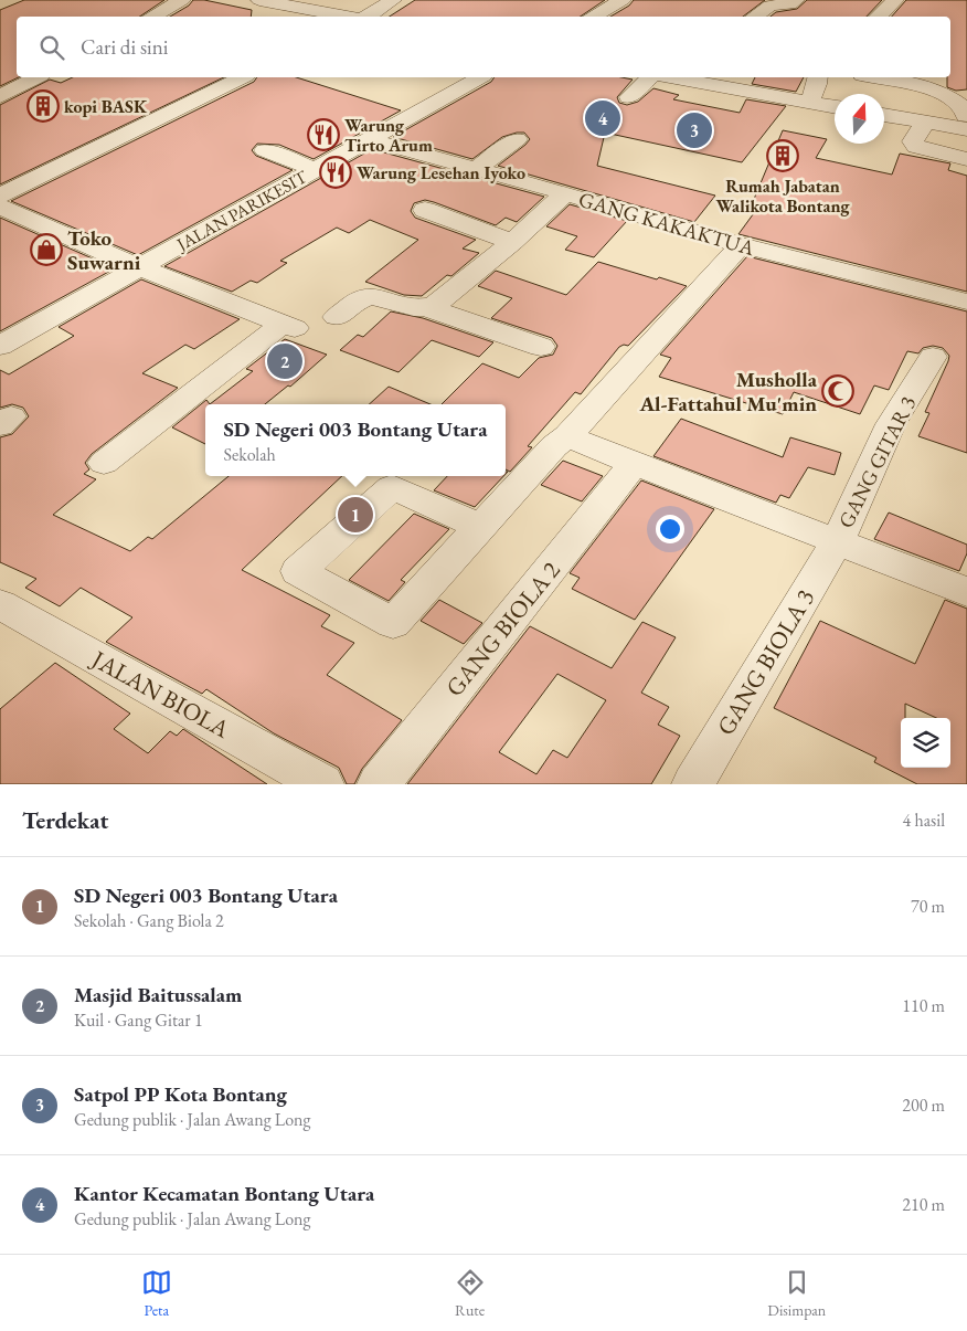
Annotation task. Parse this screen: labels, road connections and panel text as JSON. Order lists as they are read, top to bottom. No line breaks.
{"streets":{"street":["JALAN PARIKESIT","GANG KAKAKTUA","GANG GITAR 3","GANG BIOLA 2","GANG BIOLA 3","JALAN BIOLA"]},"crossings":[["JALAN PARIKESIT","GANG KAKAKTUA"],["GANG GITAR 3","GANG BIOLA 3"]],"places":{"building":["kopi BASK","Rumah Jabatan Walikota Bontang"],"restaurant":["Warung Tirto Arum","Warung Lesehan Iyoko"],"shop":["Toko Suwarni"],"mosque":["Musholla Al-Fattahul Mu'min"]},"north":"top","page":{"search":"Cari di sini","pins":["4","3","2","1"],"popup":["SD Negeri 003 Bontang Utara","Sekolah"],"heading":["Terdekat","4 hasil"],"list":[{"mark":"1","name":"SD Negeri 003 Bontang Utara","note":"Sekolah · Gang Biola 2","value":"70 m"},{"mark":"2","name":"Masjid Baitussalam","note":"Kuil · Gang Gitar 1","value":"110 m"},{"mark":"3","name":"Satpol PP Kota Bontang","note":"Gedung publik · Jalan Awang Long","value":"200 m"},{"mark":"4","name":"Kantor Kecamatan Bontang Utara","note":"Gedung publik · Jalan Awang Long","value":"210 m"}],"nav":["Peta","Rute","Disimpan"]}}
